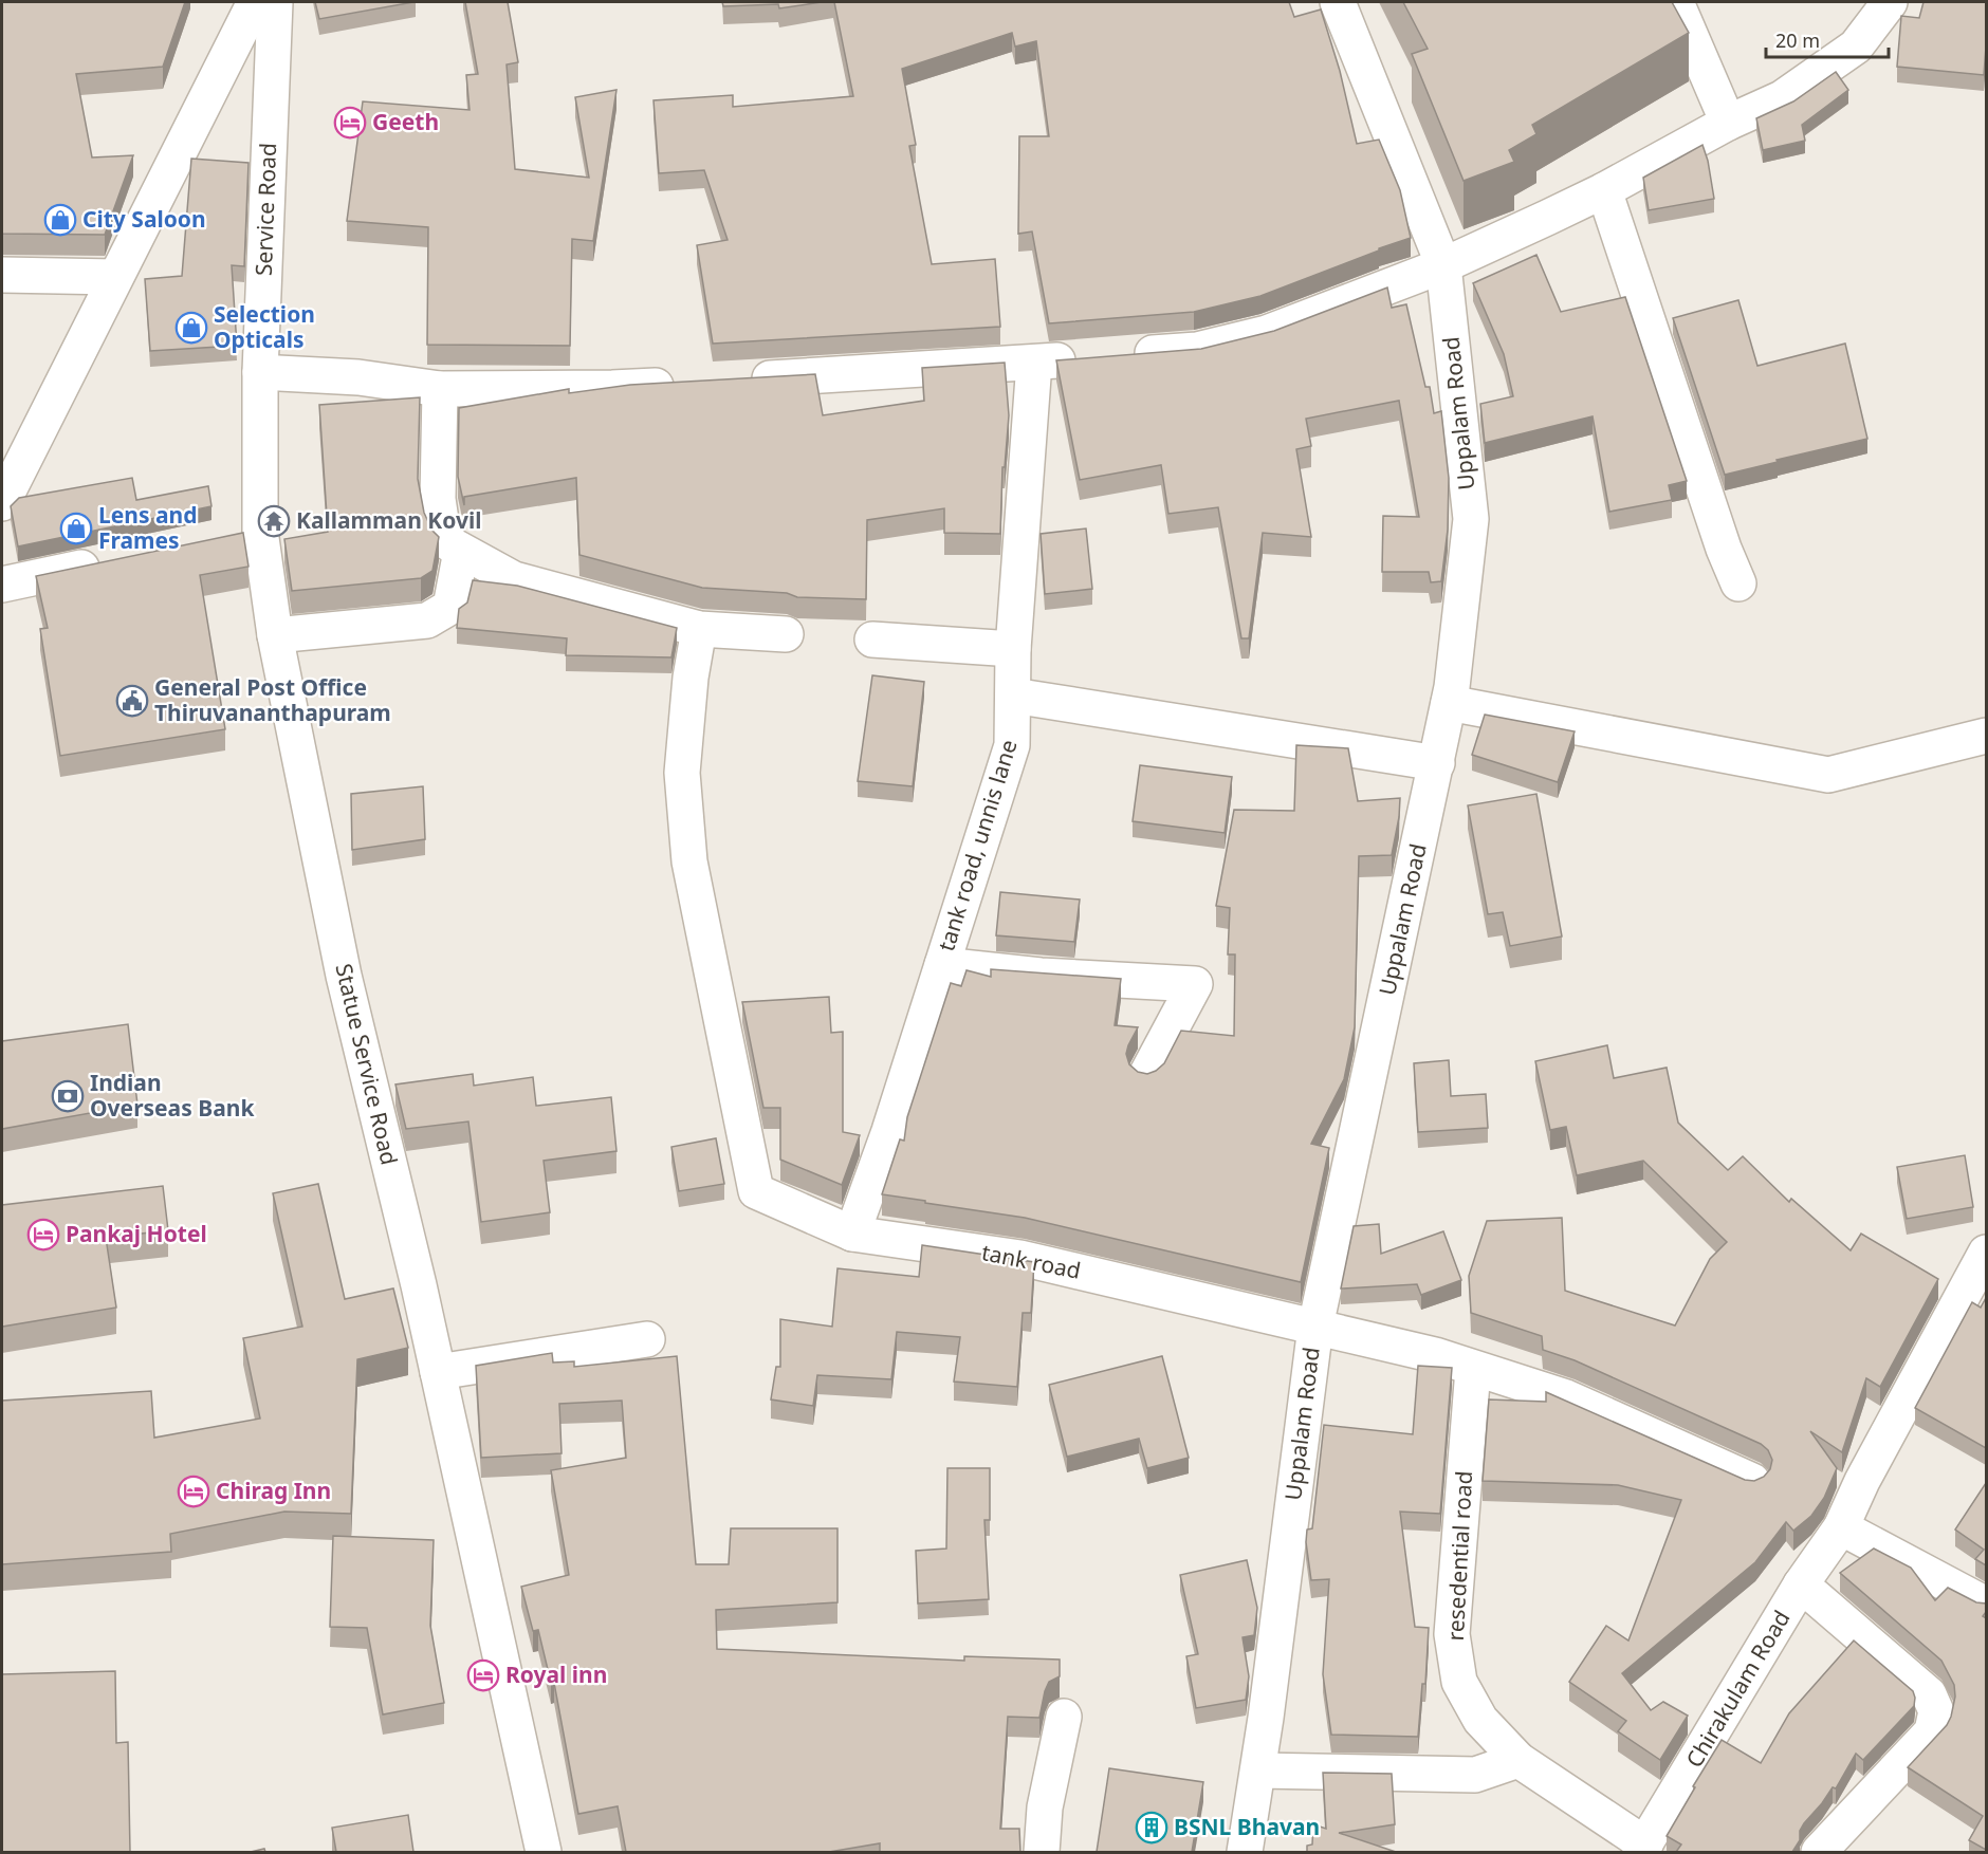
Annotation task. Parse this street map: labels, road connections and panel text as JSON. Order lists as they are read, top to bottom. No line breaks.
{"streets":{"street":["Service Road","Uppalam Road","tank road, unnis lane","Statue Service Road","tank road","resedential road","Chirakulam Road"]},"crossings":[["Service Road","Statue Service Road"],["Uppalam Road","tank road"],["tank road, unnis lane","tank road"],["tank road","resedential road"],["resedential road","Chirakulam Road"]],"places":{"hotel":["Geeth","Pankaj Hotel","Chirag Inn","Royal inn"],"shop":["City Saloon","Selection Opticals","Lens and Frames"],"temple":["Kallamman Kovil"],"public building":["General Post Office Thiruvananthapuram"],"bank":["Indian Overseas Bank"],"building":["BSNL Bhavan"]},"scale_bar":"20 m"}
